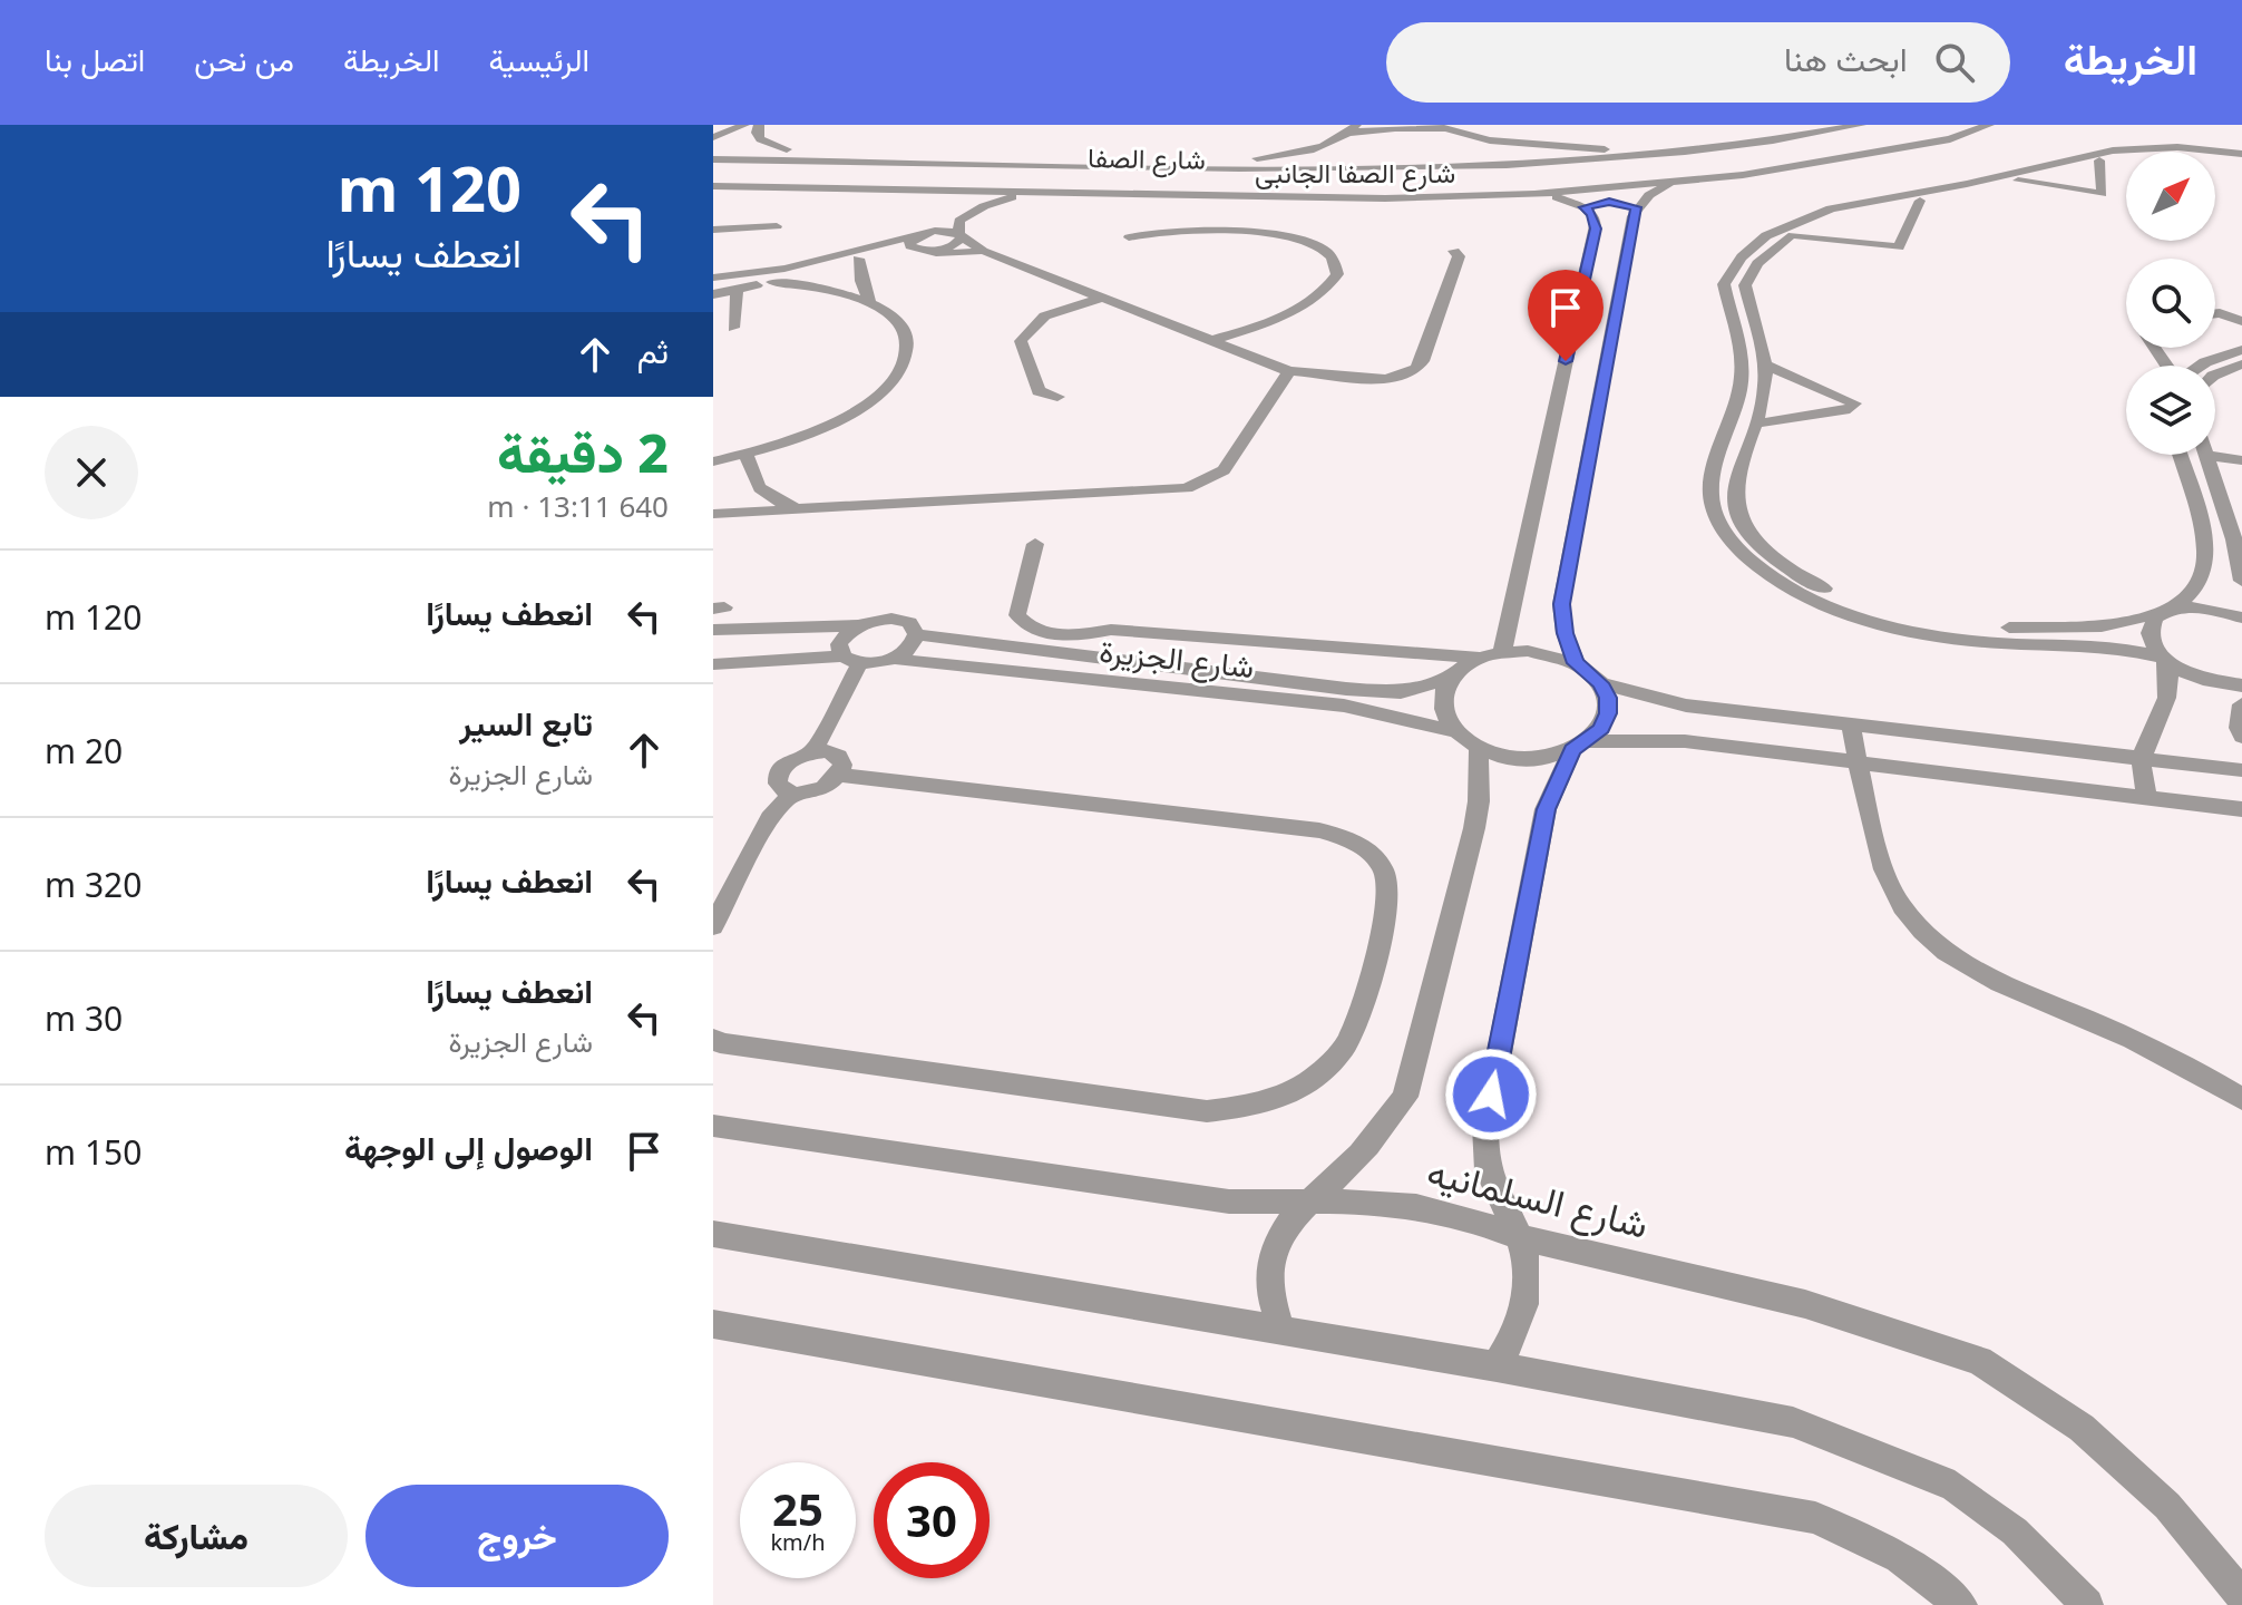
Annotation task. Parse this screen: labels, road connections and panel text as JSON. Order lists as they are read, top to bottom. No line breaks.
{"streets":{"street":["شارع الصفا","شارع الصفا الجانبى","شارع الجزيرة","شارع السلمانيه"]},"crossings":[["شارع الصفا","شارع الصفا الجانبى"]],"north":"top right","page":{"header":"الخريطة","search":"ابحث هنا","nav":["الرئيسية","الخريطة","من نحن","اتصل بنا"],"turn":["120 m","انعطف يسارًا"],"then":"ثم","heading":["2 دقيقة","640 m · 13:11"],"list":[{"name":"انعطف يسارًا","value":"120 m"},{"name":"تابع السير","note":"شارع الجزيرة","value":"20 m"},{"name":"انعطف يسارًا","value":"320 m"},{"name":"انعطف يسارًا","note":"شارع الجزيرة","value":"30 m"},{"name":"الوصول إلى الوجهة","value":"150 m"}],"speed":"25 km/h","limit":"30","buttons":["خروج","مشاركة"]}}
